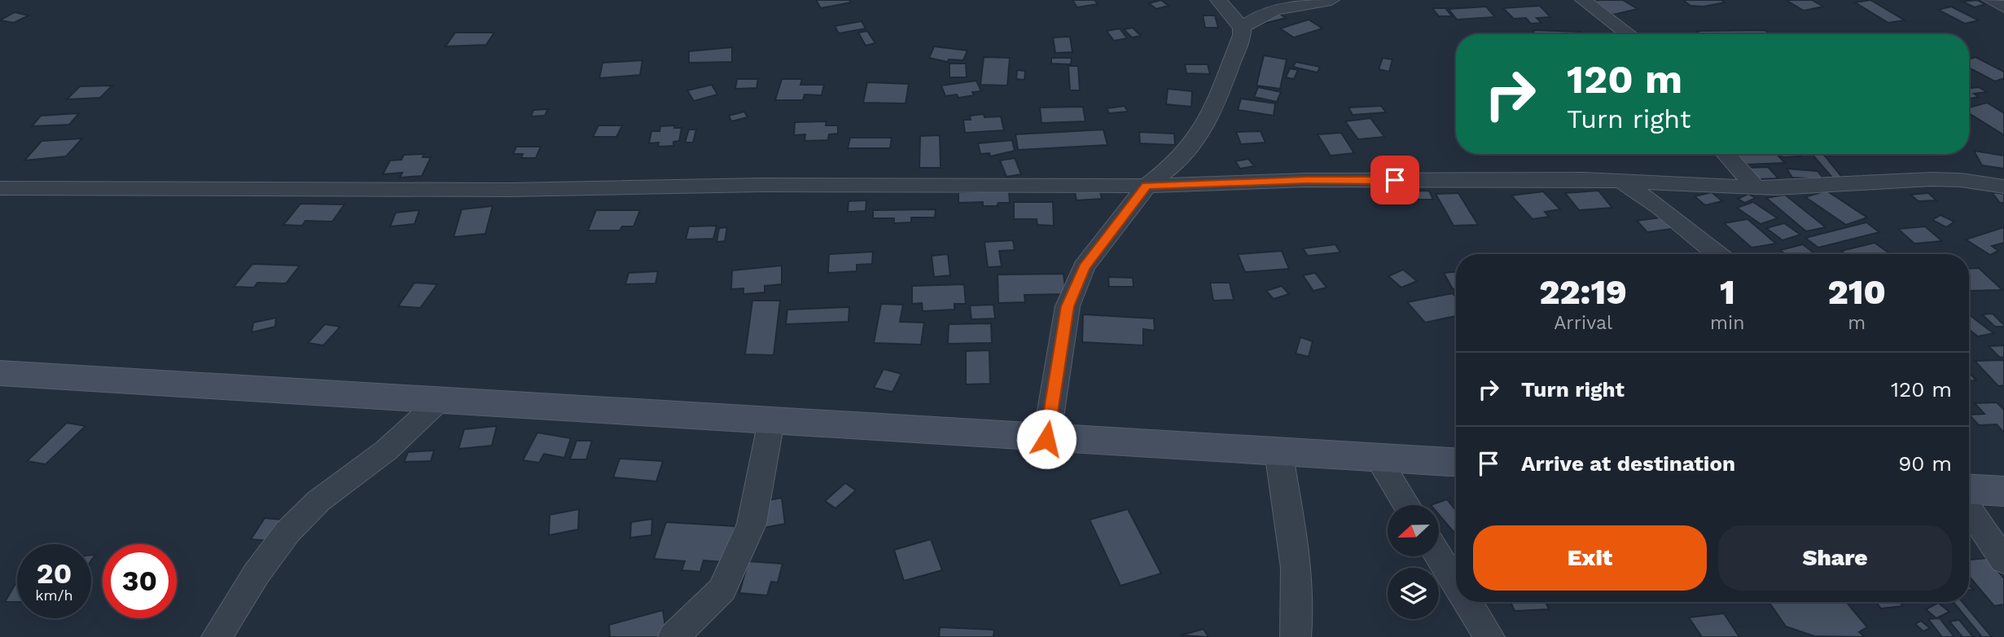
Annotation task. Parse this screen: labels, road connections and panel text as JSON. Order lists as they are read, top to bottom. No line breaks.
{"north":"left","page":{"turn":["120 m","Turn right"],"eta":["22:19","Arrival","1","min","210","m"],"list":[{"name":"Turn right","value":"120 m"},{"name":"Arrive at destination","value":"90 m"}],"buttons":["Exit","Share"],"speed":"20 km/h","limit":"30"}}
